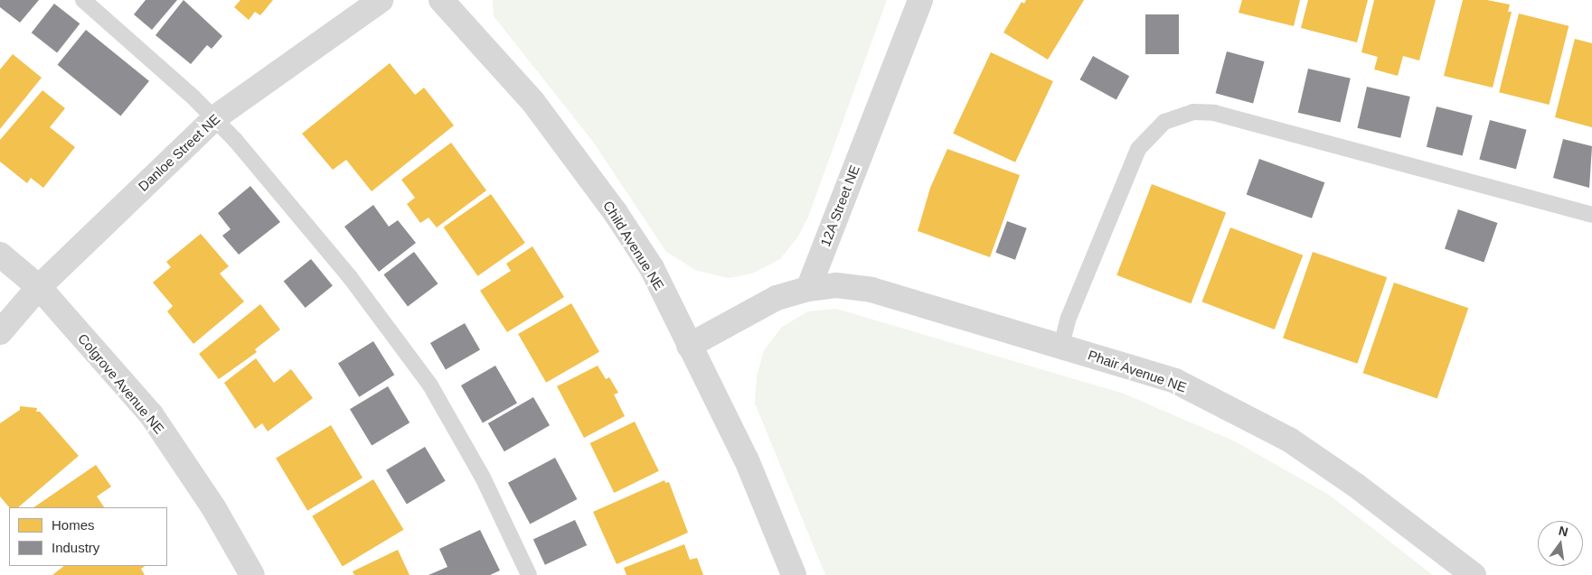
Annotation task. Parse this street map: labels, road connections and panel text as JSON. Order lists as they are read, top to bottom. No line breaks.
{"streets":{"street":["Danloe Street NE","12A Street NE","Child Avenue NE","Phair Avenue NE","Colgrove Avenue NE"]},"crossings":[["Danloe Street NE","Colgrove Avenue NE"],["12A Street NE","Phair Avenue NE"]],"legend":["Homes","Industry"],"north":"top"}
